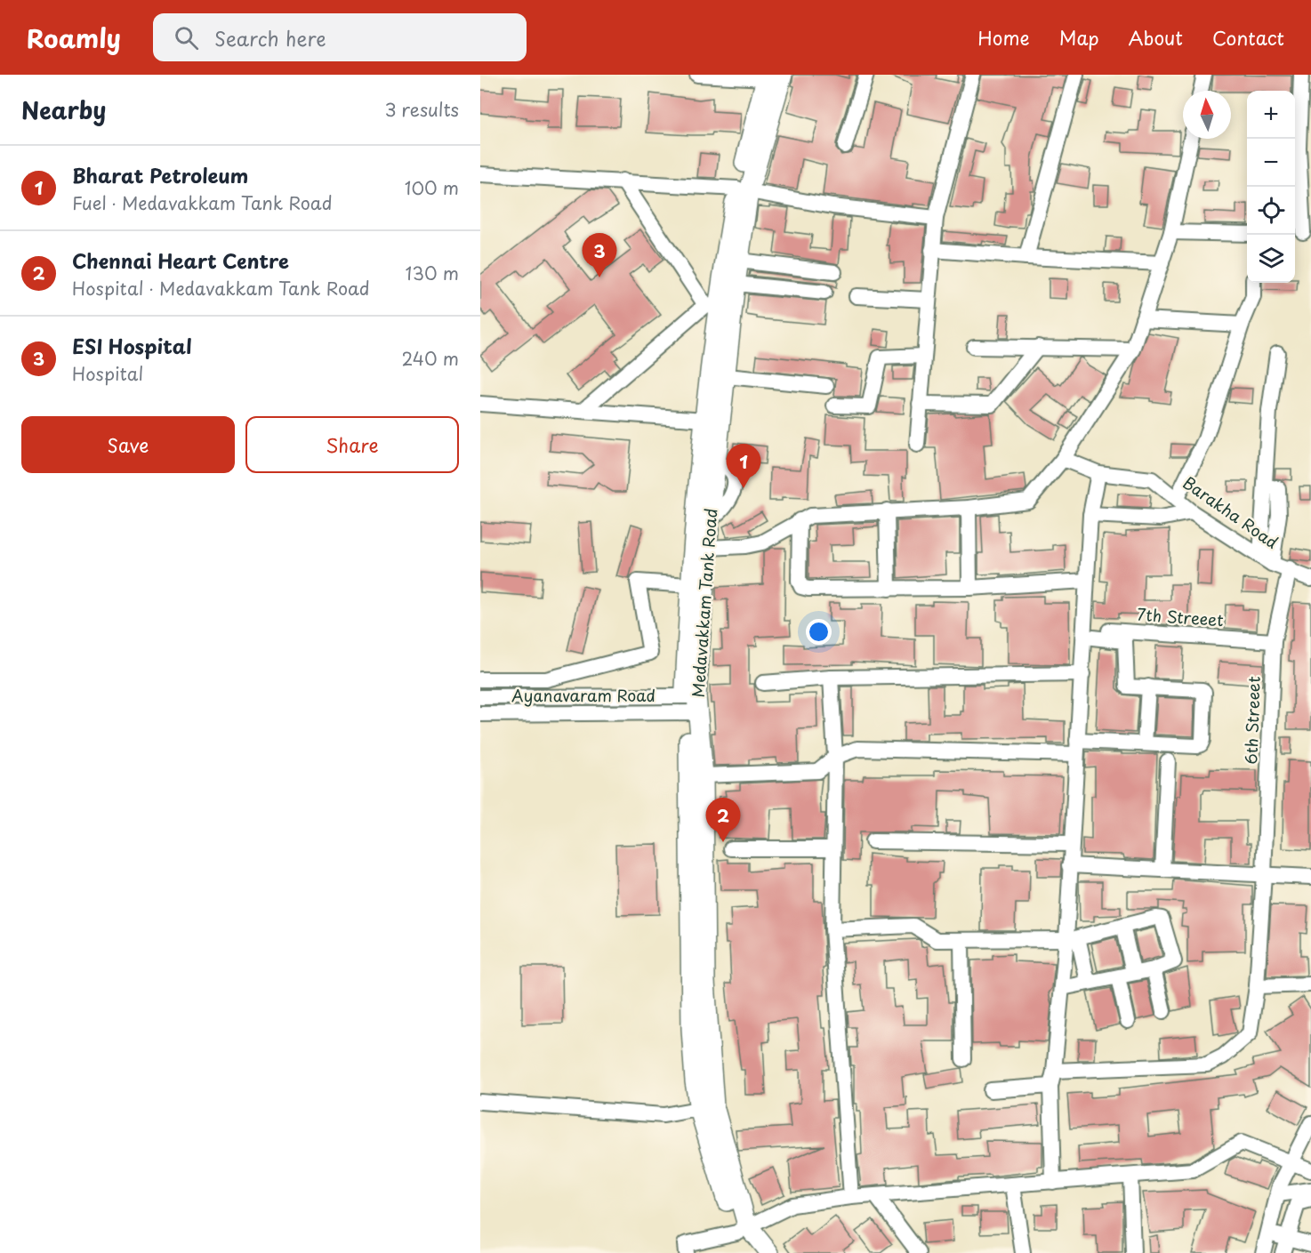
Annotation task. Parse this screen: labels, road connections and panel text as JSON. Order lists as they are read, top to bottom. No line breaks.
{"streets":{"main road":["Medavakkam Tank Road"],"street":["Barakha Road","7th Streeet","Ayanavaram Road","6th Streeet"]},"crossings":[["Barakha Road","6th Streeet"],["Medavakkam Tank Road","Ayanavaram Road"],["7th Streeet","6th Streeet"]],"north":"top","page":{"header":"Roamly","search":"Search here","nav":["Home","Map","About","Contact"],"heading":["Nearby","3 results"],"map_buttons":["+","−"],"list":[{"mark":"1","name":"Bharat Petroleum","note":"Fuel · Medavakkam Tank Road","value":"100 m"},{"mark":"2","name":"Chennai Heart Centre","note":"Hospital · Medavakkam Tank Road","value":"130 m"},{"mark":"3","name":"ESI Hospital","note":"Hospital","value":"240 m"}],"pins":["3","1","2"],"buttons":["Save","Share"]}}
